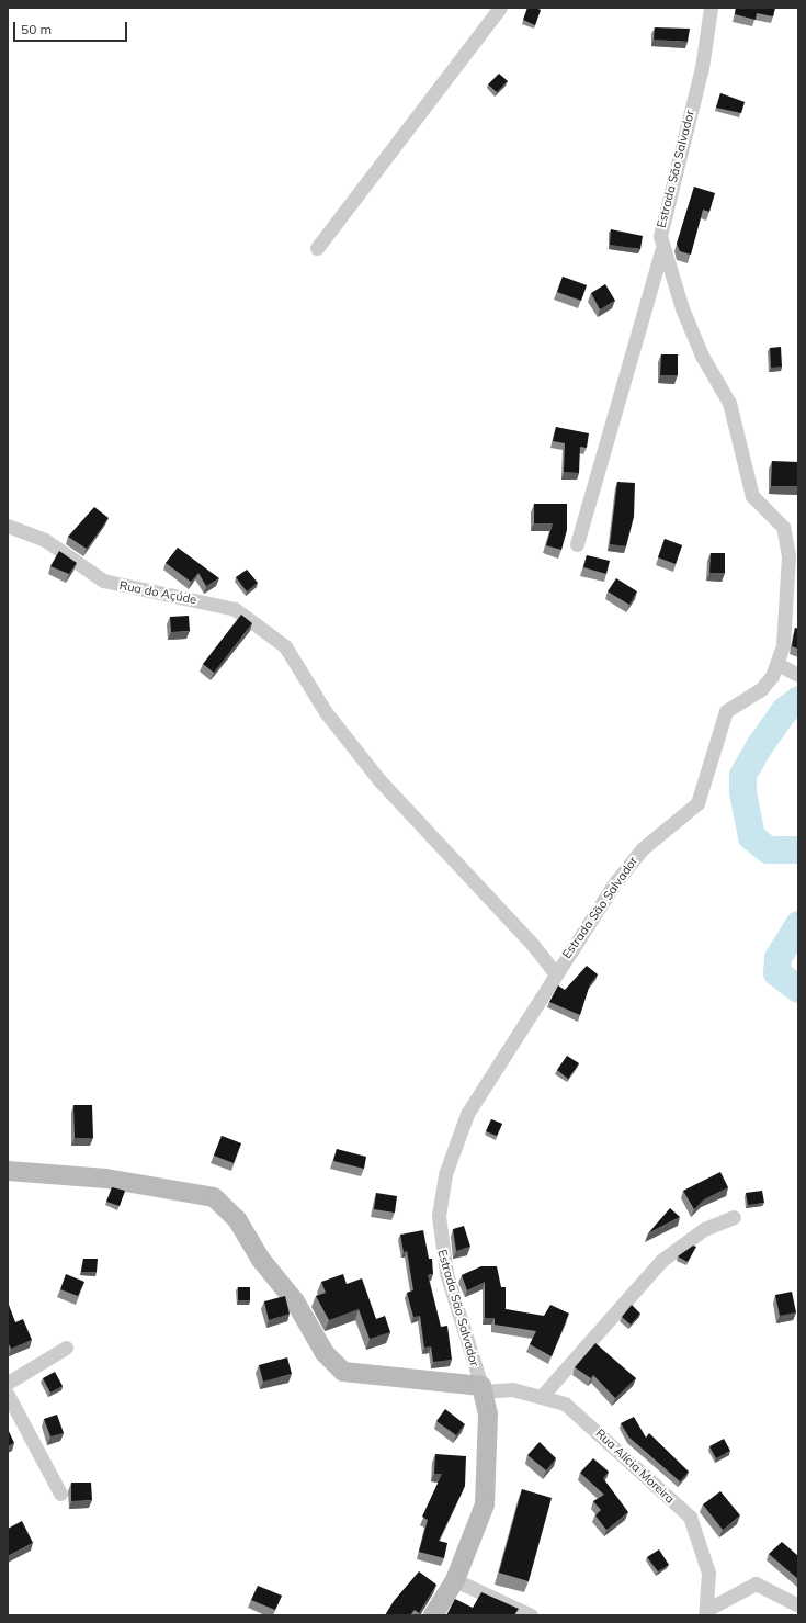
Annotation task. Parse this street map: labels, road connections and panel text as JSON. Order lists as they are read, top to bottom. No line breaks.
{"streets":{"street":["Estrada São Salvador","Rua do Açúde","Rua Alícia Moreira"]},"crossings":[["Estrada São Salvador","Rua do Açúde"],["Estrada São Salvador","Rua Alícia Moreira"]],"scale_bar":"50 m"}
